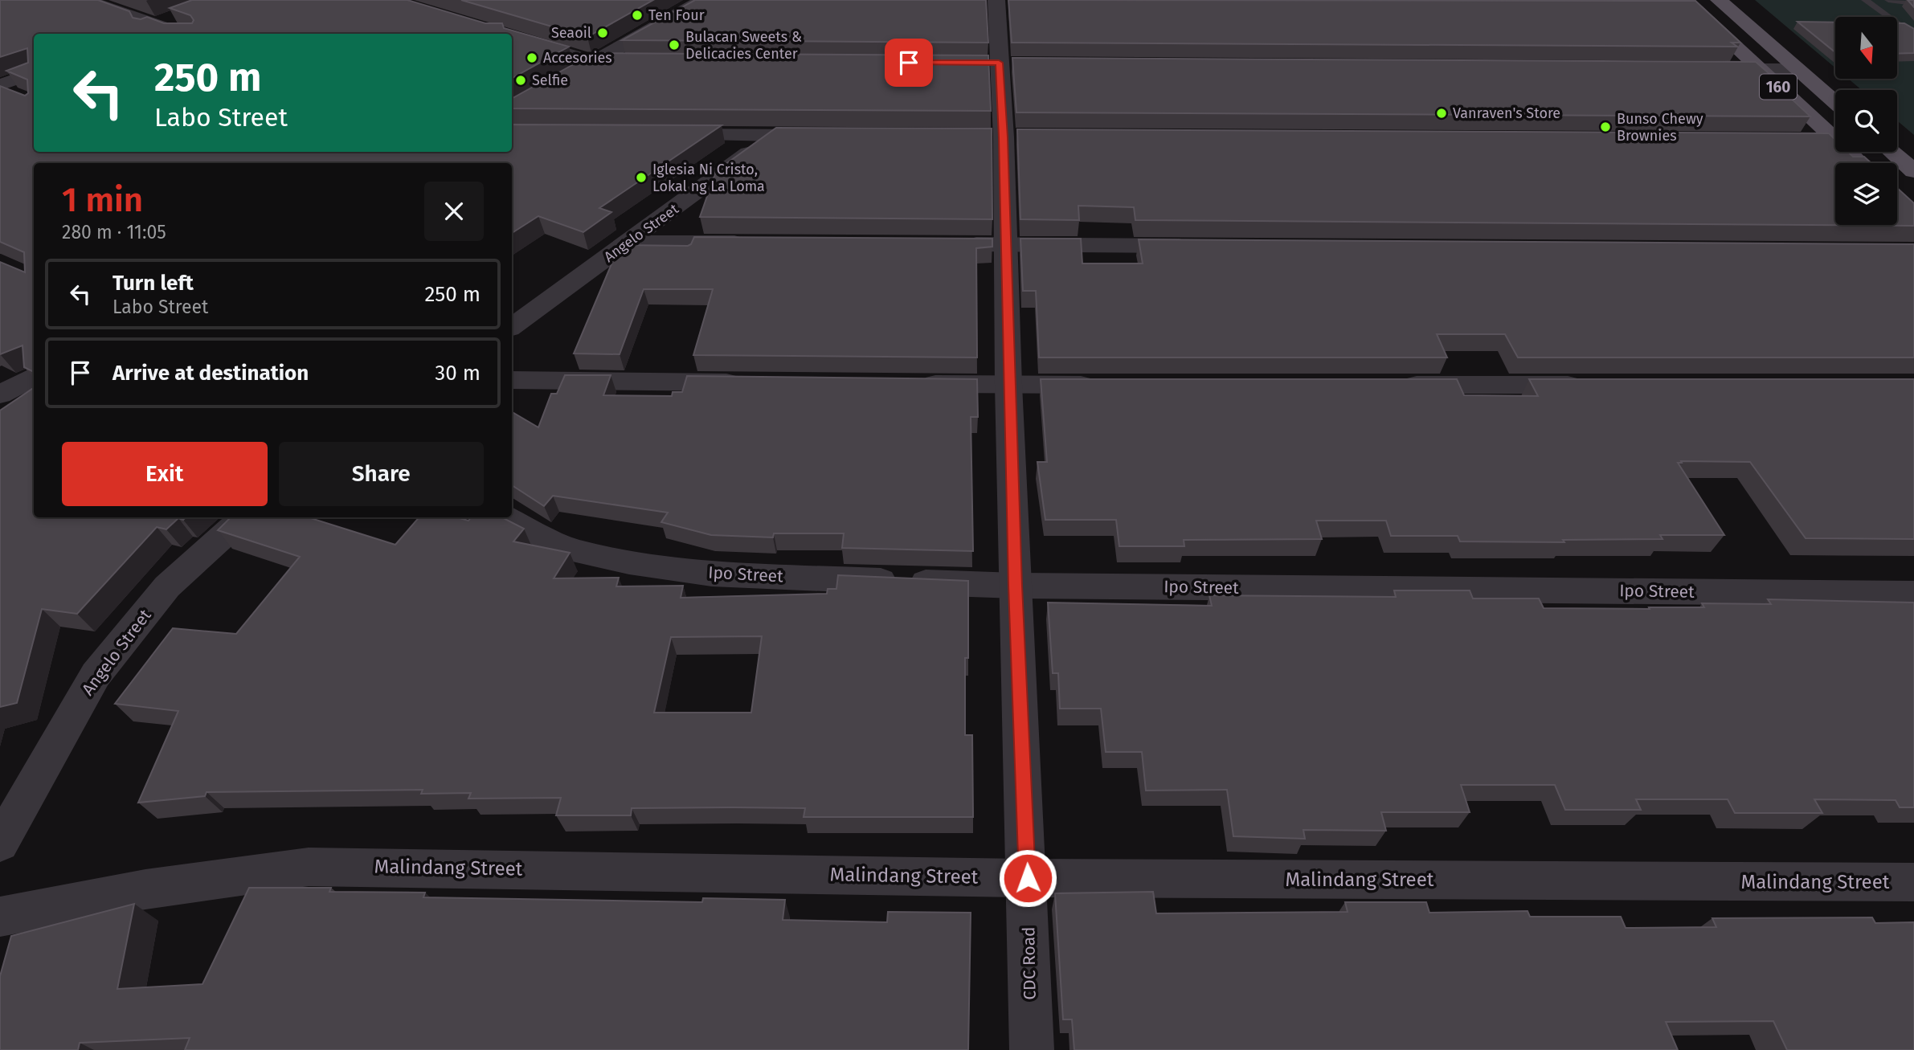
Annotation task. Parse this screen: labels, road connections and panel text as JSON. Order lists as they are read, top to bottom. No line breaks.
{"streets":{"main road":["160"],"street":["Angelo Street","Ipo Street","Malindang Street","CDC Road"]},"crossings":[["Ipo Street","CDC Road"],["Malindang Street","CDC Road"]],"places":["Ten Four","Seaoil","Bulacan Sweets & Delicacies Center","Accesories","Selfie","Vanraven's Store","Bunso Chewy Brownies","Iglesia Ni Cristo, Lokal ng La Loma"],"north":"bottom","page":{"turn":["250 m","Labo Street"],"heading":["1 min","280 m · 11:05"],"list":[{"name":"Turn left","note":"Labo Street","value":"250 m"},{"name":"Arrive at destination","value":"30 m"}],"buttons":["Exit","Share"]}}
